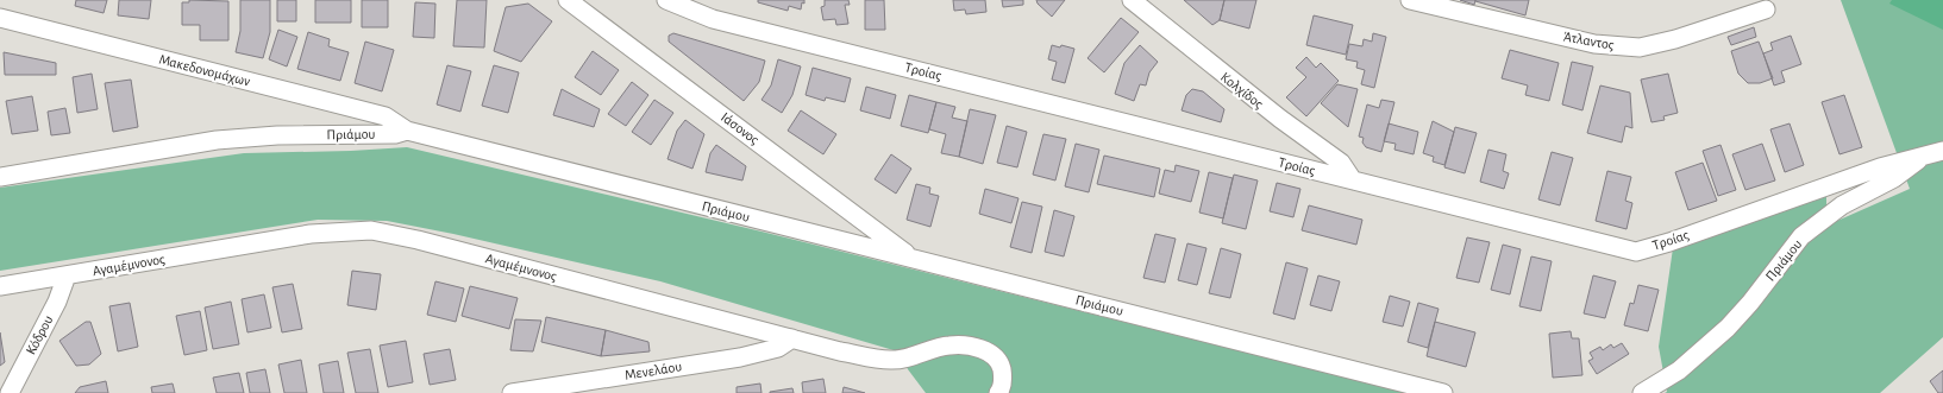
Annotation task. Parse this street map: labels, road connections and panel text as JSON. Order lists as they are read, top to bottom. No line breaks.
{"streets":{"street":["Άτλαντος","Μακεδονομάχων","Τροίας","Κολχίδος","Ιάσονος","Πριάμου","Αγαμέμνονος","Κόδρου","Μενελάου"]},"crossings":[["Μακεδονομάχων","Πριάμου"],["Τροίας","Κολχίδος"],["Τροίας","Πριάμου"],["Ιάσονος","Πριάμου"],["Αγαμέμνονος","Κόδρου"],["Αγαμέμνονος","Μενελάου"]]}
